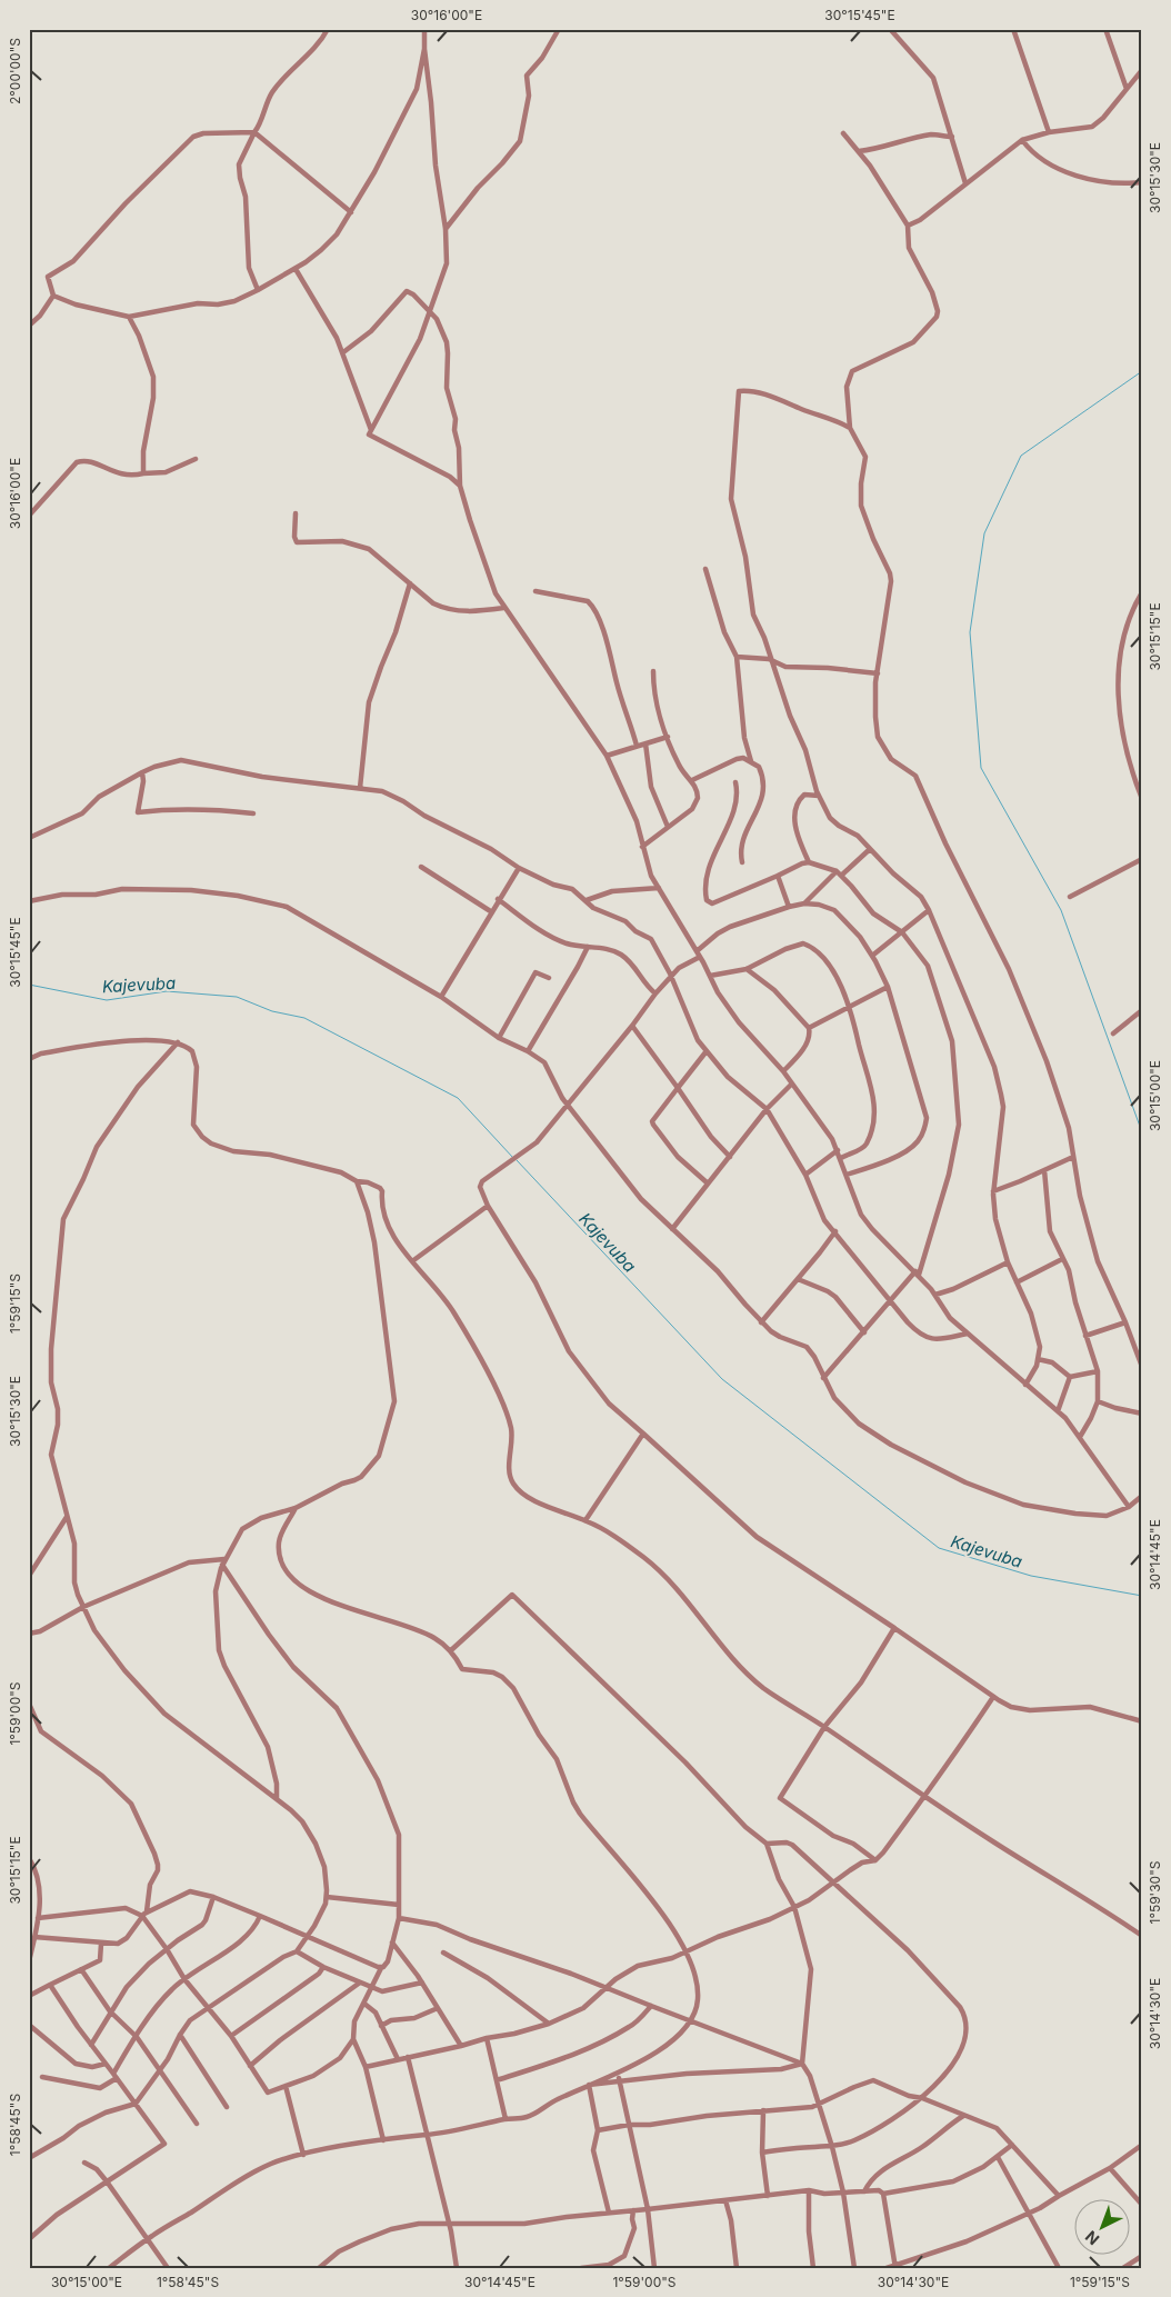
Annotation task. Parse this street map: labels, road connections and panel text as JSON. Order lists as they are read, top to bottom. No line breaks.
{"water":["Kajevuba"],"north":"bottom left","coordinates":["30°16'00\"E","30°15'45\"E","2°00'00\"S","30°15'30\"E","30°15'15\"E","30°15'00\"E","1°59'15\"S","30°14'45\"E","1°59'00\"S","1°59'30\"S","30°14'30\"E","1°58'45\"S"]}
